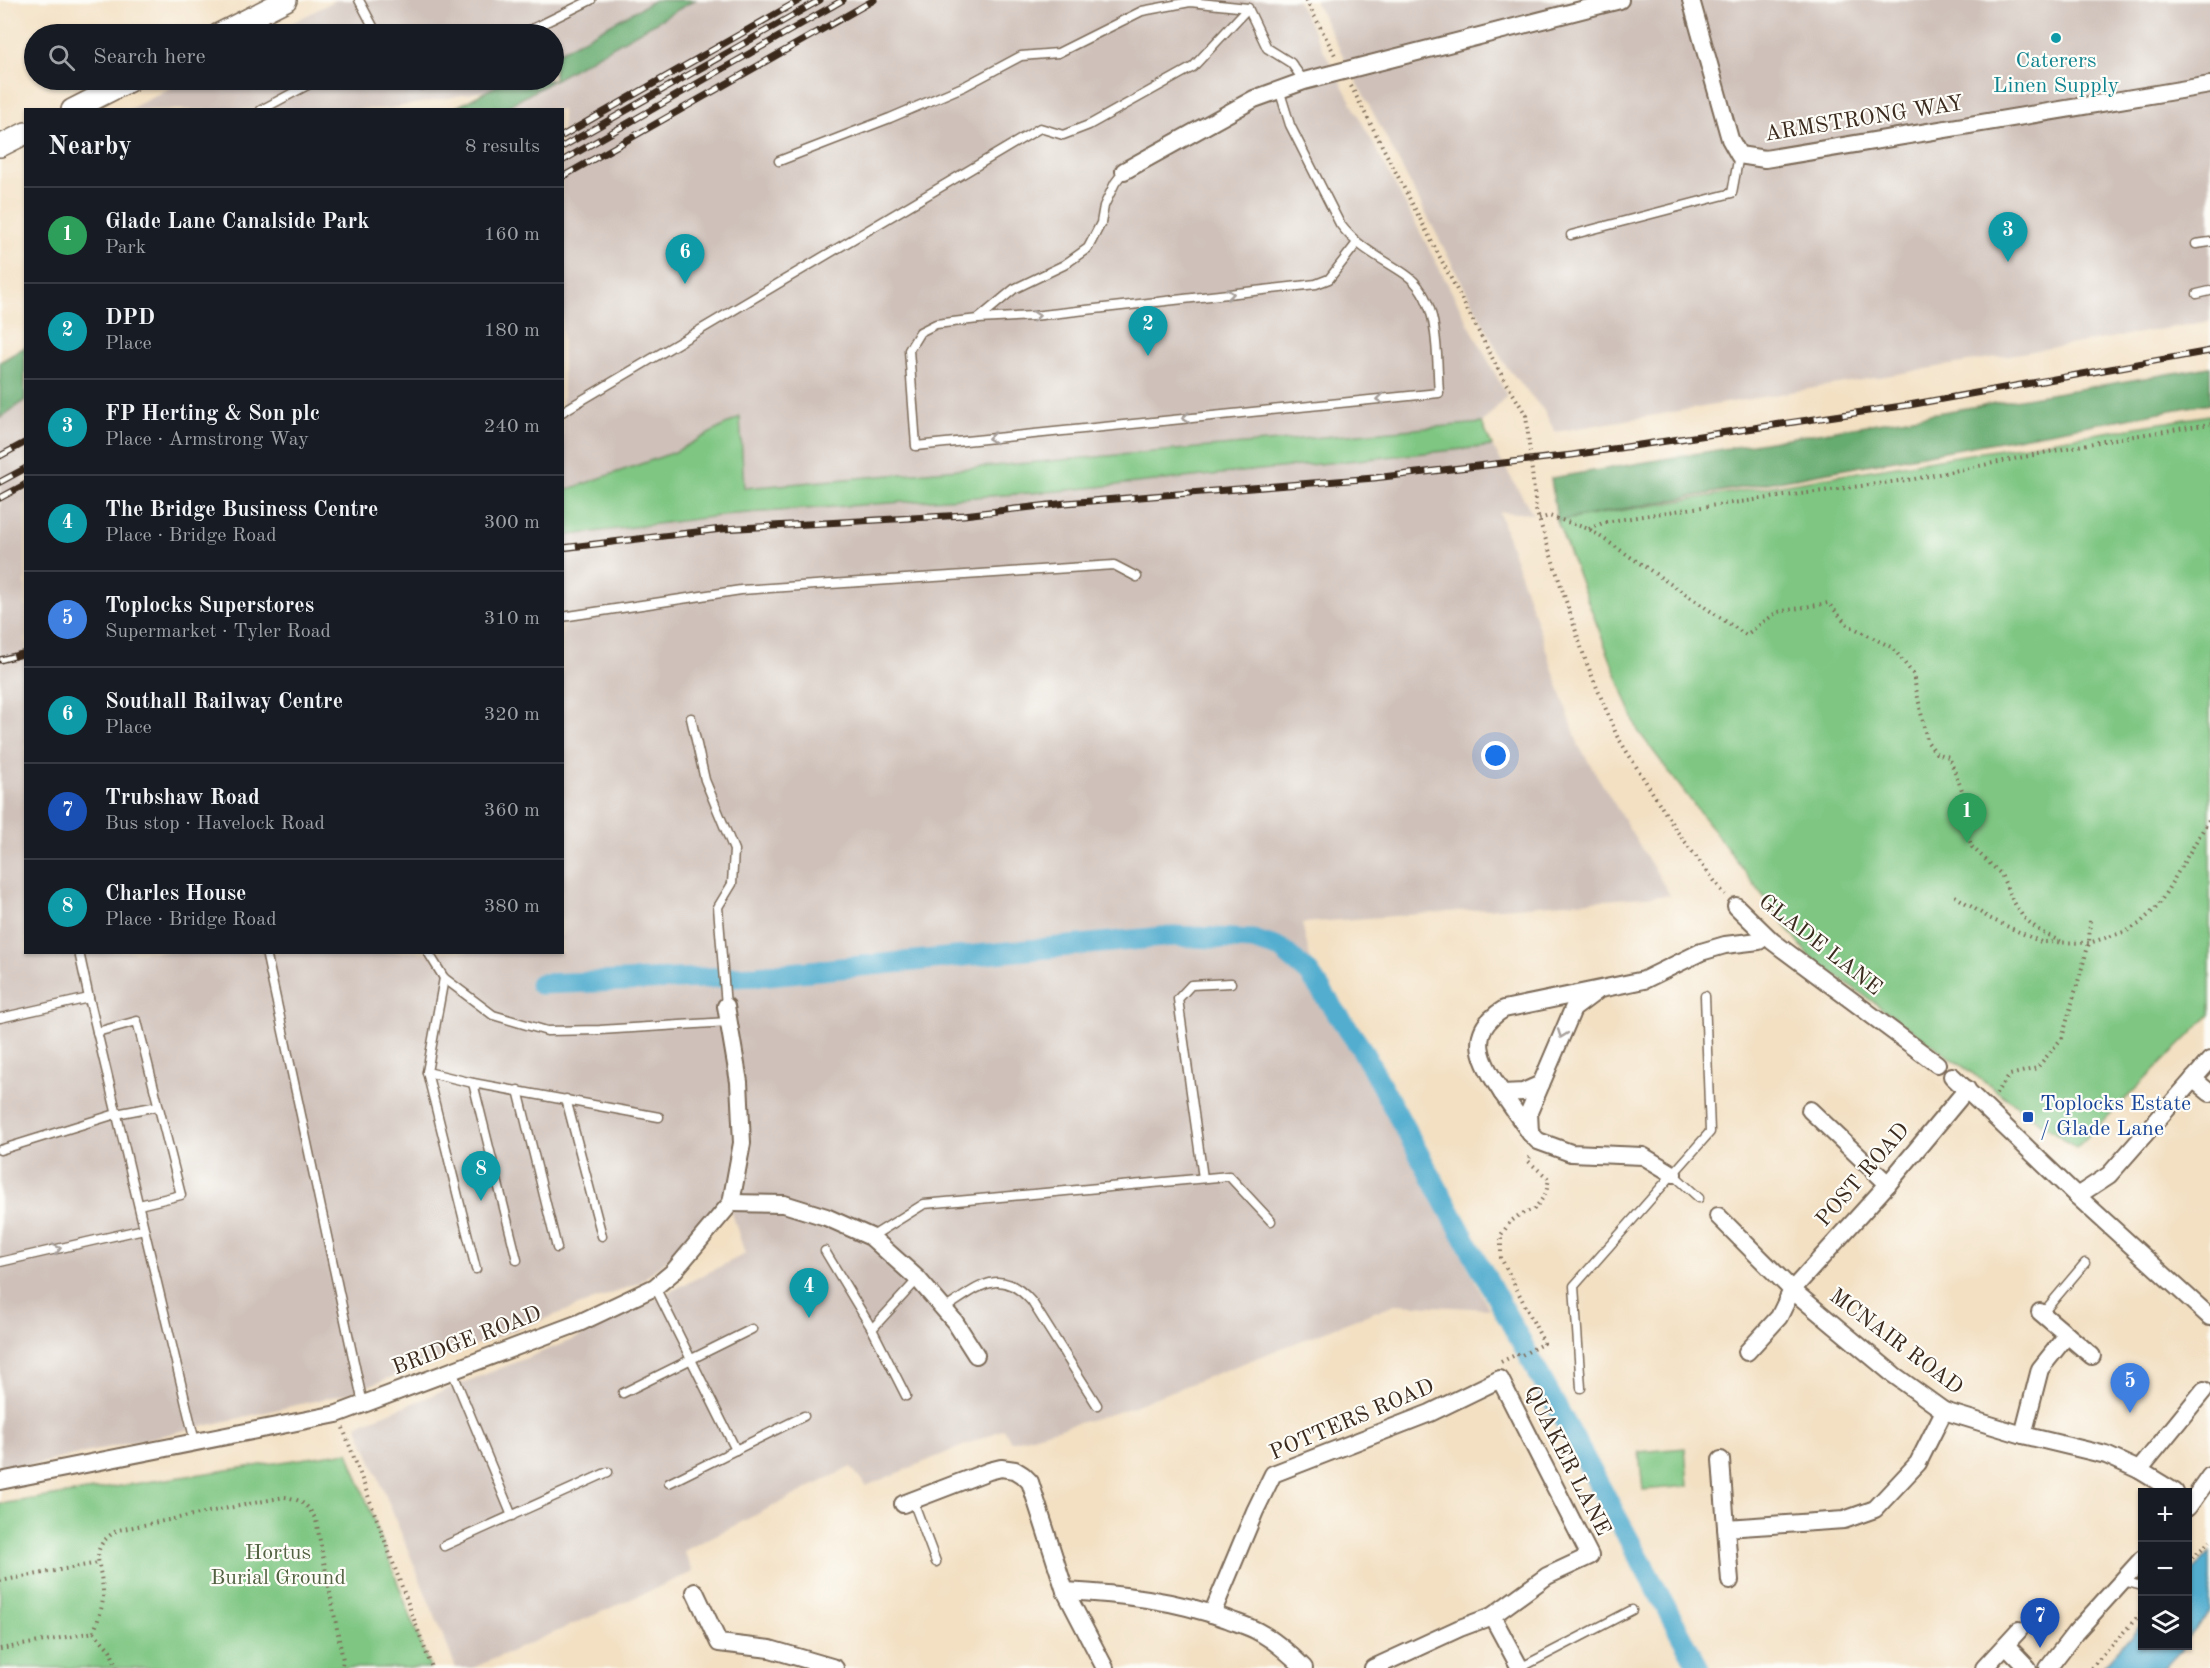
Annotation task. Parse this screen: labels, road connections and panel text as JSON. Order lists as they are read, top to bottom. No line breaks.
{"streets":{"street":["ARMSTRONG WAY","GLADE LANE","POST ROAD","BRIDGE ROAD","MCNAIR ROAD","POTTERS ROAD","QUAKER LANE"]},"crossings":[["GLADE LANE","POST ROAD"],["POST ROAD","MCNAIR ROAD"],["POTTERS ROAD","QUAKER LANE"]],"parks":["Hortus Burial Ground"],"places":{"other":["Caterers Linen Supply"],"transit":["Toplocks Estate / Glade Lane"]},"page":{"search":"Search here","heading":["Nearby","8 results"],"list":[{"mark":"1","name":"Glade Lane Canalside Park","note":"Park","value":"160 m"},{"mark":"2","name":"DPD","note":"Place","value":"180 m"},{"mark":"3","name":"FP Herting & Son plc","note":"Place · Armstrong Way","value":"240 m"},{"mark":"4","name":"The Bridge Business Centre","note":"Place · Bridge Road","value":"300 m"},{"mark":"5","name":"Toplocks Superstores","note":"Supermarket · Tyler Road","value":"310 m"},{"mark":"6","name":"Southall Railway Centre","note":"Place","value":"320 m"},{"mark":"7","name":"Trubshaw Road","note":"Bus stop · Havelock Road","value":"360 m"},{"mark":"8","name":"Charles House","note":"Place · Bridge Road","value":"380 m"}],"pins":["3","6","2","1","8","4","5","7"],"map_buttons":["+","−"]}}
